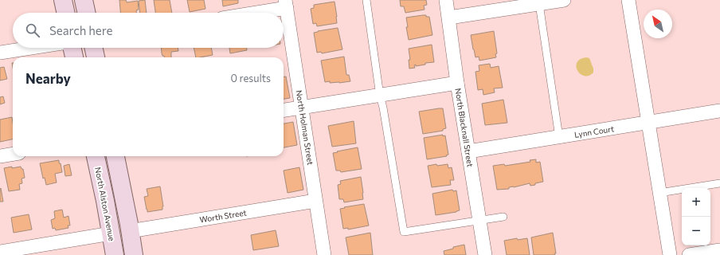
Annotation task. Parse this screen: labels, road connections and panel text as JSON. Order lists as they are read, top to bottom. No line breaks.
{"streets":{"main road":["North Alston Avenue"],"street":["North Holman Street","North Blacknall Street","Lynn Court","Worth Street"]},"crossings":[["North Holman Street","Worth Street"],["North Blacknall Street","Lynn Court"]],"north":"top left","page":{"search":"Search here","heading":["Nearby","0 results"],"map_buttons":["+","−"]}}
